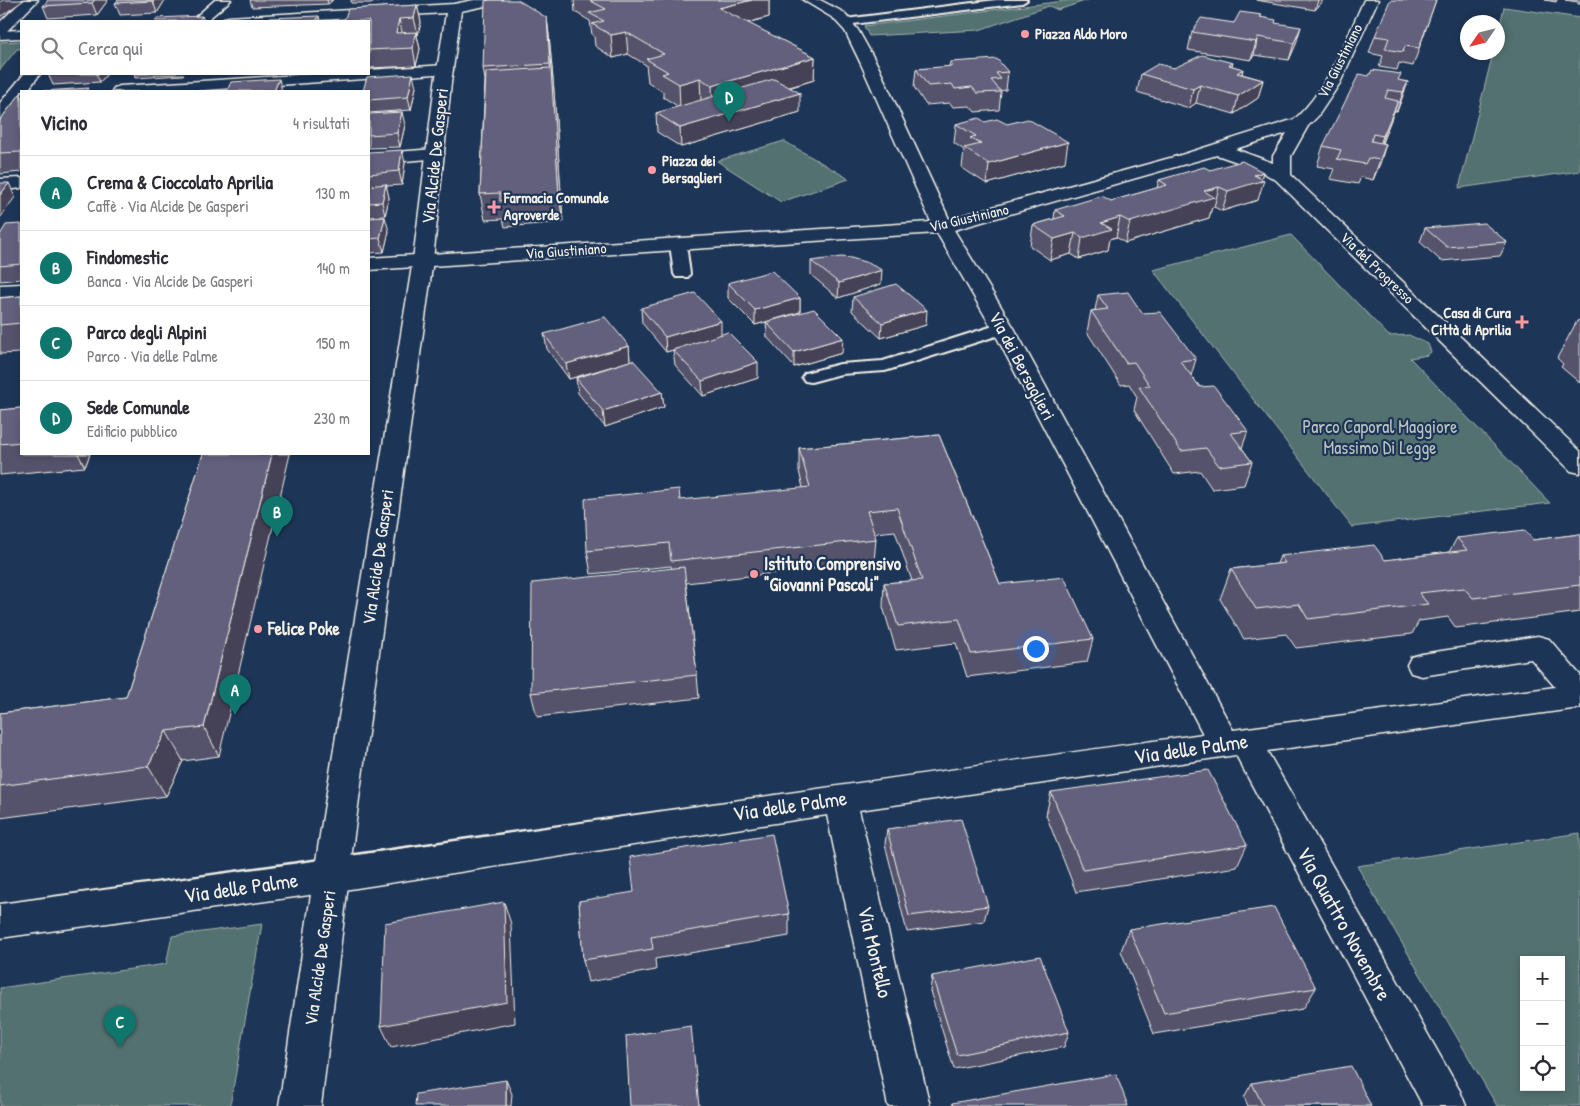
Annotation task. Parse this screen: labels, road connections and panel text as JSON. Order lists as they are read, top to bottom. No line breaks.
{"streets":{"street":["Via Giustiniano","Via Alcide De Gasperi","Via del Progresso","Via dei Bersaglieri","Via delle Palme","Via Quattro Novembre","Via Montello"]},"crossings":[["Via Giustiniano","Via Alcide De Gasperi"],["Via Giustiniano","Via del Progresso"],["Via Giustiniano","Via dei Bersaglieri"],["Via Alcide De Gasperi","Via delle Palme"],["Via dei Bersaglieri","Via delle Palme"],["Via dei Bersaglieri","Via Quattro Novembre"],["Via delle Palme","Via Quattro Novembre"],["Via delle Palme","Via Montello"]],"parks":["Parco Caporal Maggiore Massimo Di Legge"],"places":{"other":["Piazza Aldo Moro","Piazza dei Bersaglieri","Istituto Comprensivo \"Giovanni Pascoli\"","Felice Poke"],"health":["Farmacia Comunale Agroverde","Casa di Cura Città di Aprilia"]},"north":"bottom left","page":{"search":"Cerca qui","pins":["D","B","A","C"],"heading":["Vicino","4 risultati"],"list":[{"mark":"A","name":"Crema & Cioccolato Aprilia","note":"Caffè · Via Alcide De Gasperi","value":"130 m"},{"mark":"B","name":"Findomestic","note":"Banca · Via Alcide De Gasperi","value":"140 m"},{"mark":"C","name":"Parco degli Alpini","note":"Parco · Via delle Palme","value":"150 m"},{"mark":"D","name":"Sede Comunale","note":"Edificio pubblico","value":"230 m"}],"map_buttons":["+","−"]}}
